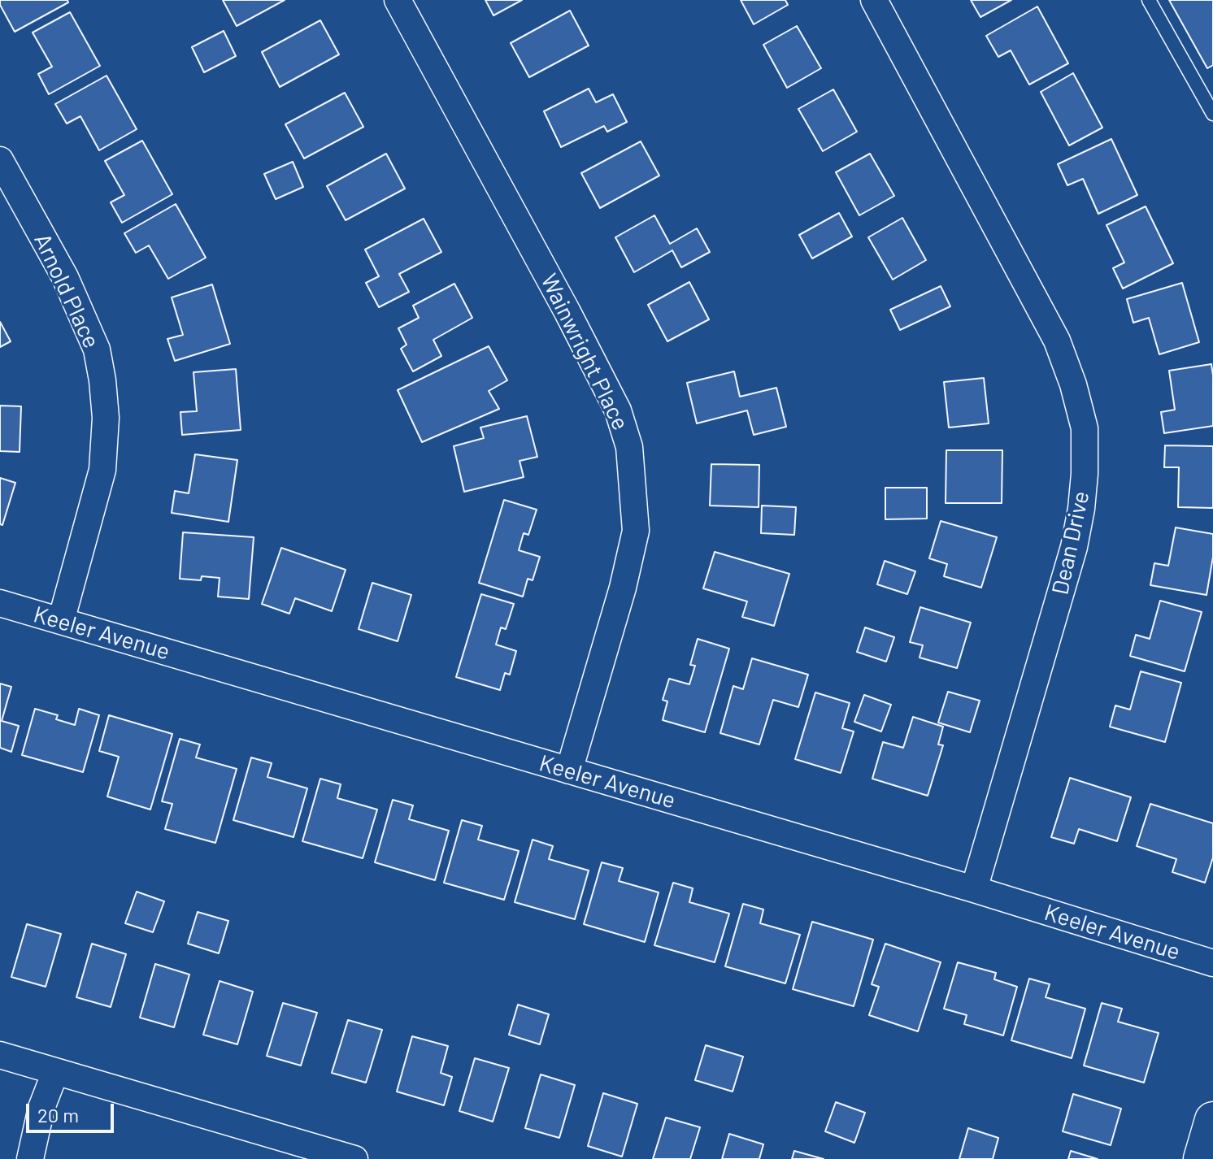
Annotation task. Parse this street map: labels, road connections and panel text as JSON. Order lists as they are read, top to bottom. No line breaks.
{"streets":{"street":["Arnold Place","Wainwright Place","Dean Drive","Keeler Avenue"]},"crossings":[["Arnold Place","Keeler Avenue"],["Wainwright Place","Keeler Avenue"],["Dean Drive","Keeler Avenue"]],"scale_bar":"20 m"}
